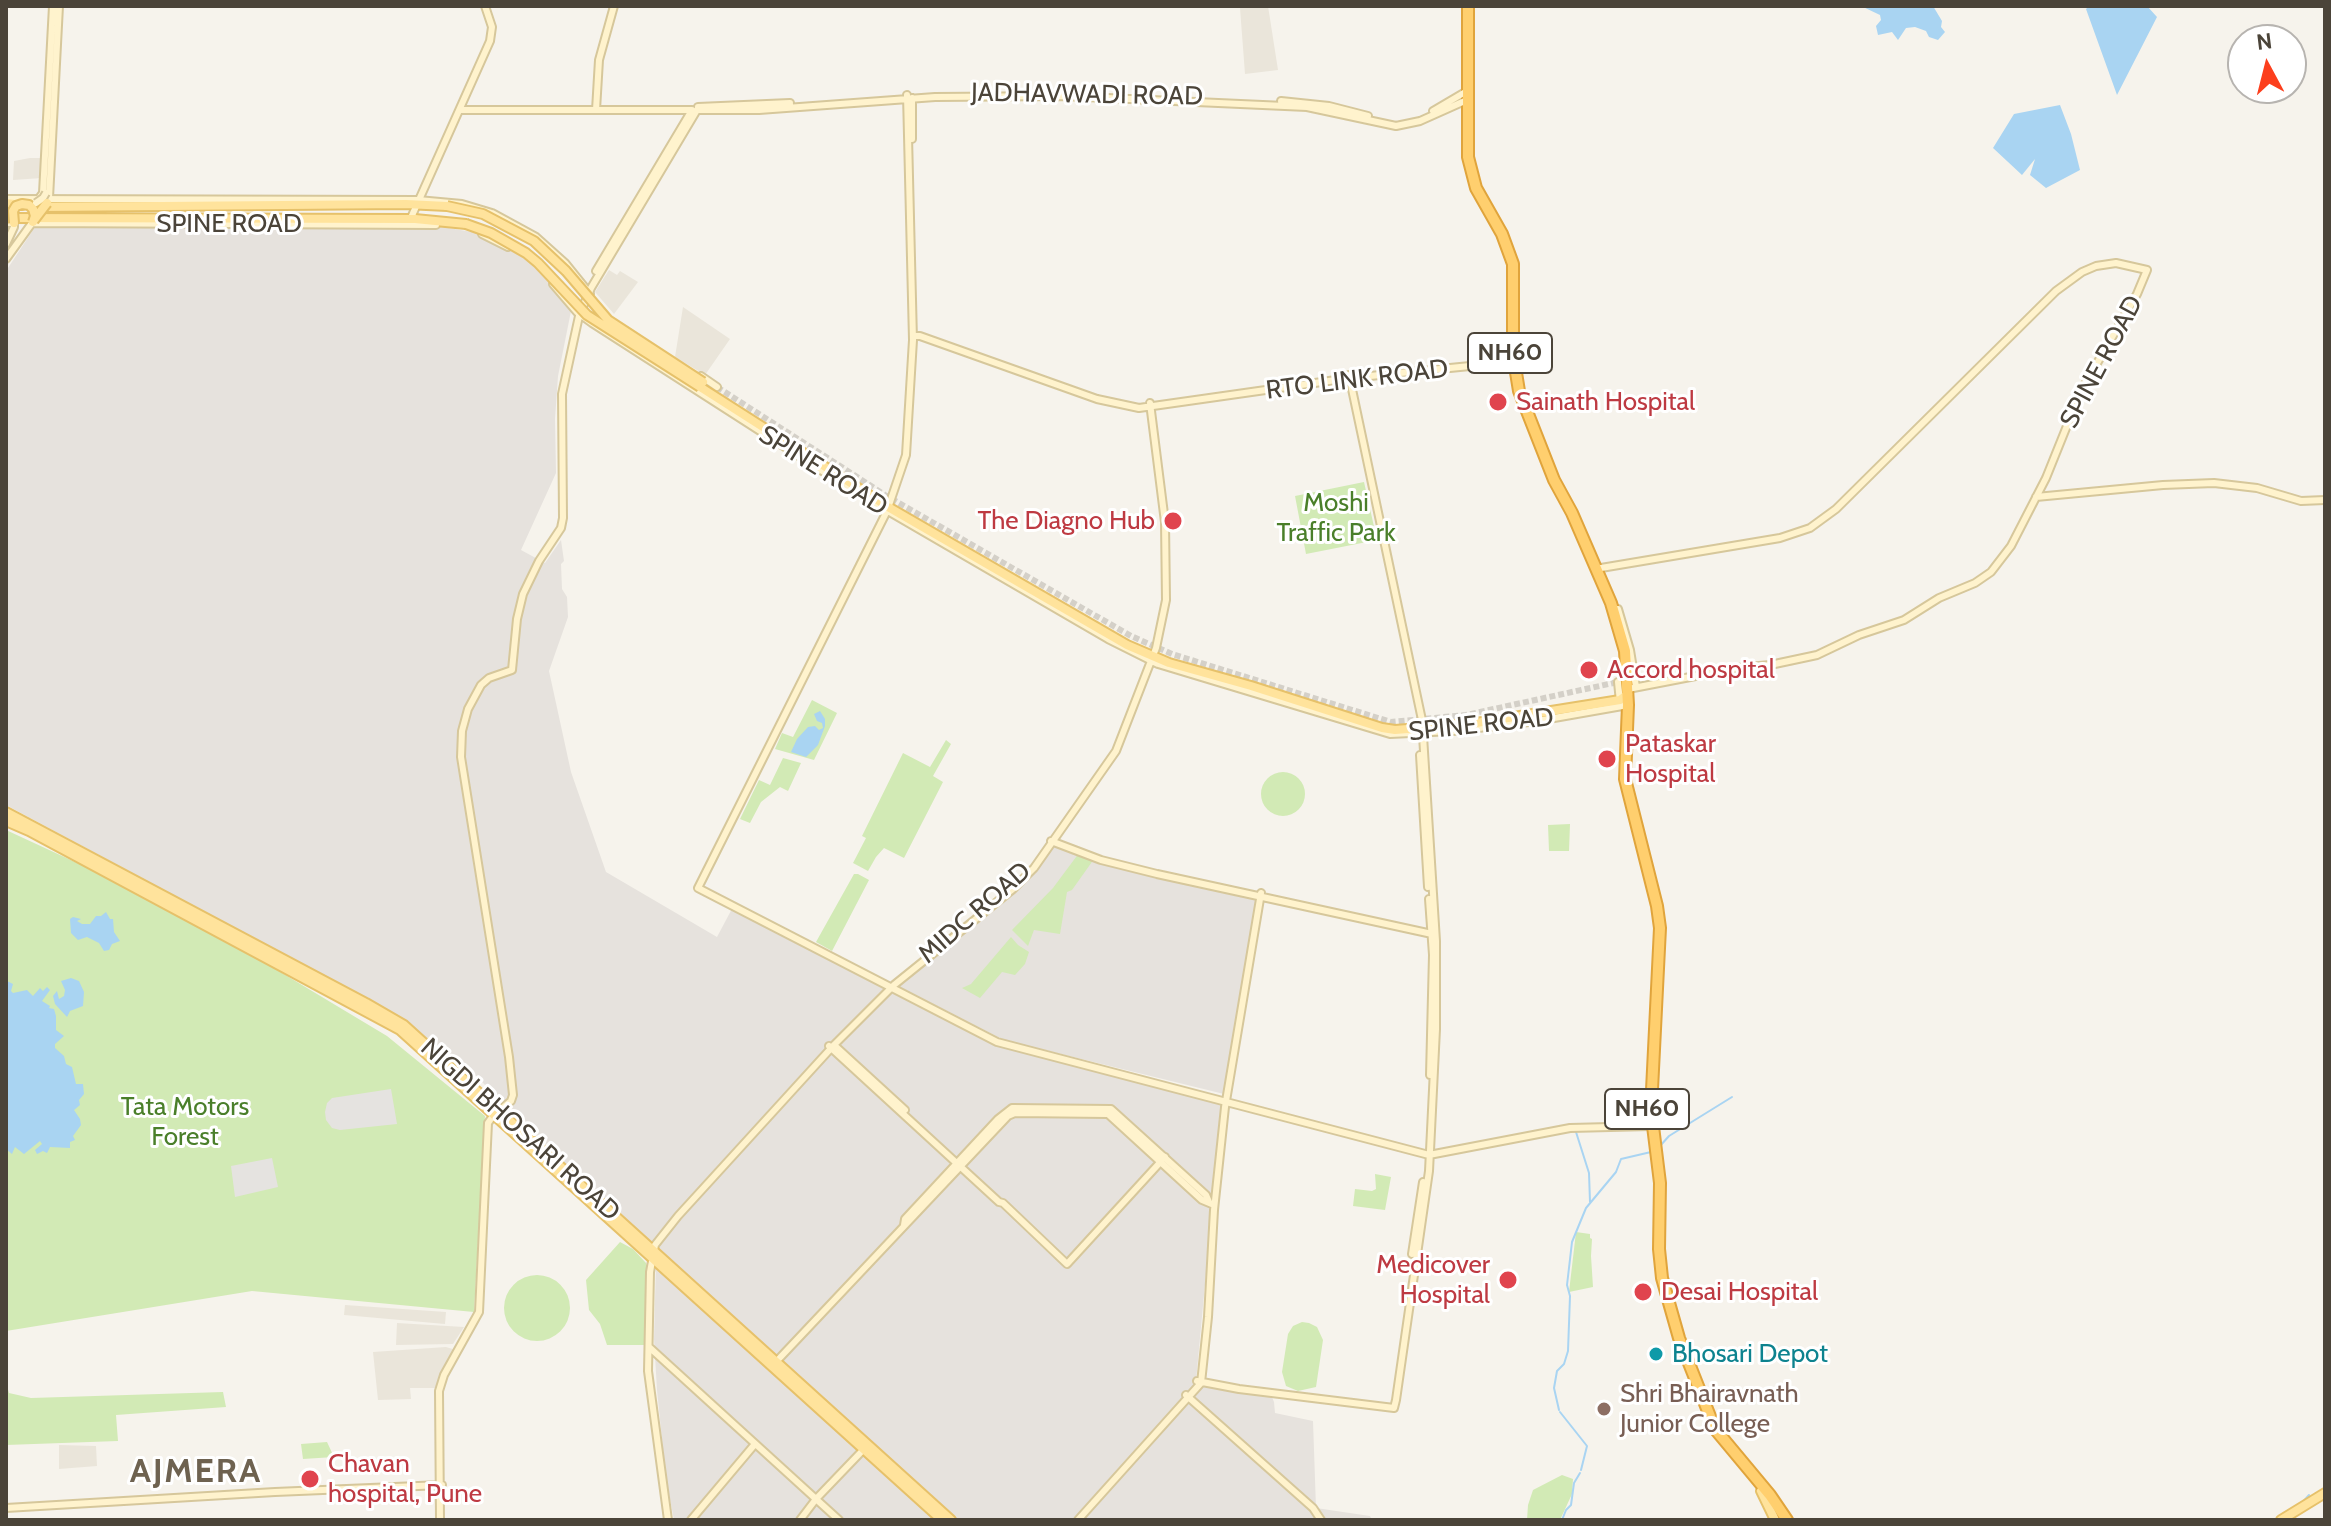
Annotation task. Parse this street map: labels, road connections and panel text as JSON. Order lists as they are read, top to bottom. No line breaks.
{"streets":{"highway":["NH60"],"main road":["SPINE ROAD","NIGDI BHOSARI ROAD"],"street":["JADHAVWADI ROAD","RTO LINK ROAD","MIDC ROAD"]},"crossings":[["JADHAVWADI ROAD","NH60"],["SPINE ROAD","NH60"],["SPINE ROAD","MIDC ROAD"],["NH60","RTO LINK ROAD"],["RTO LINK ROAD","MIDC ROAD"],["MIDC ROAD","NIGDI BHOSARI ROAD"]],"districts":["AJMERA"],"parks":["Moshi Traffic Park","Tata Motors Forest"],"places":["Sainath Hospital","The Diagno Hub","Accord hospital","Pataskar Hospital","Medicover Hospital","Desai Hospital","Bhosari Depot","Shri Bhairavnath Junior College","Chavan hospital, Pune"],"north":"top"}
